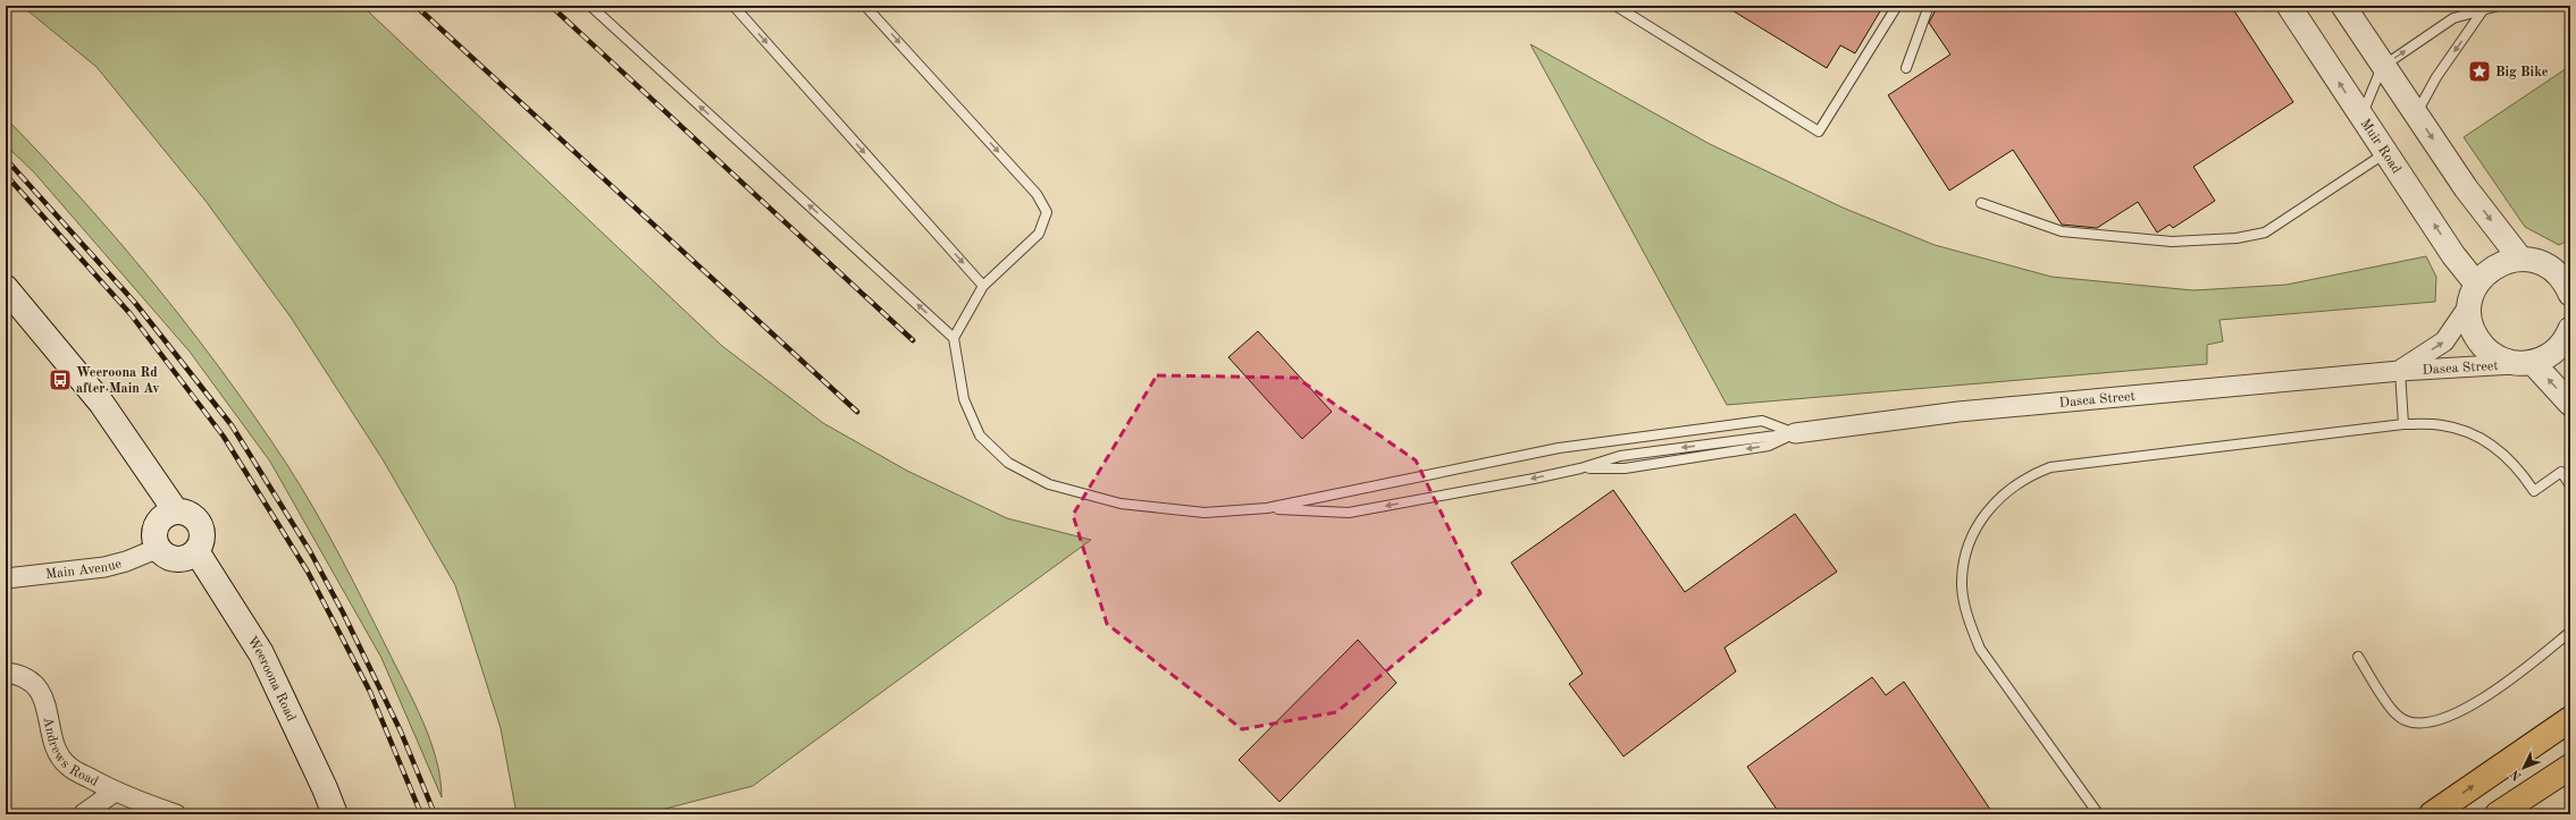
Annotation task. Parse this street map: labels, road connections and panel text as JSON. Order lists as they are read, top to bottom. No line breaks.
{"streets":{"main road":["Weeroona Road"],"street":["Muir Road","Dasea Street","Main Avenue","Andrews Road"]},"crossings":[["Muir Road","Dasea Street"],["Main Avenue","Weeroona Road"]],"places":{"place":["Big Bike"],"bus stop":["Weeroona Rd after Main Av"]},"north":"bottom left"}
